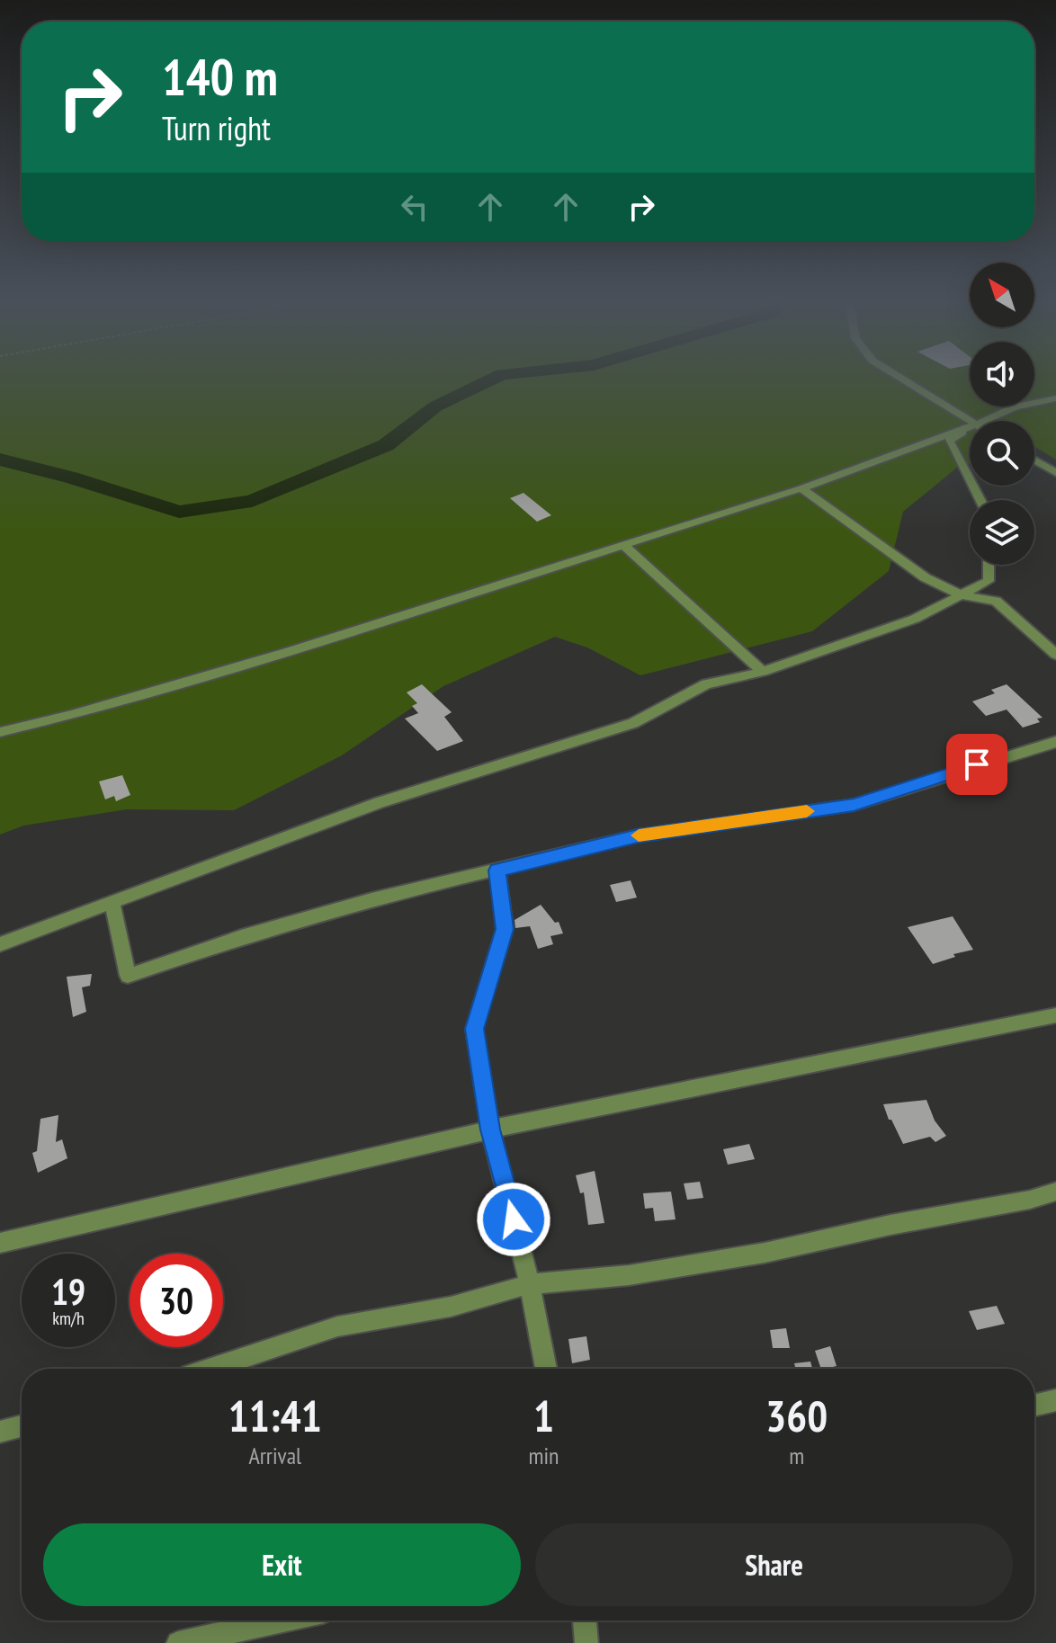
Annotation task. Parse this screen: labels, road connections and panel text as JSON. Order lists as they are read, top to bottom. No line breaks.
{"north":"top left","page":{"turn":["140 m","Turn right"],"speed":"19 km/h","limit":"30","eta":["11:41","Arrival","1","min","360","m"],"buttons":["Exit","Share"]}}
